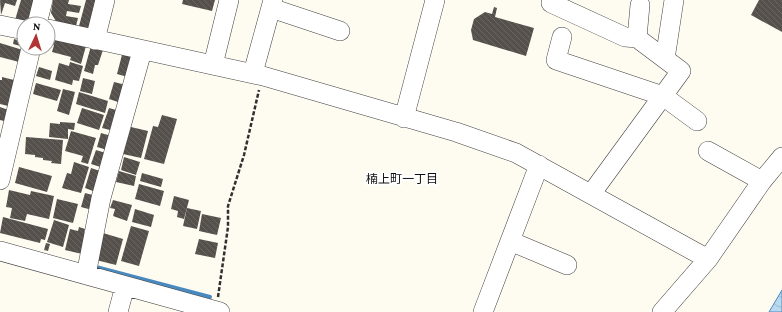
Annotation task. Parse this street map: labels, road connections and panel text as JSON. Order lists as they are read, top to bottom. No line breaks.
{"districts":["楠上町一丁目"],"north":"top"}
